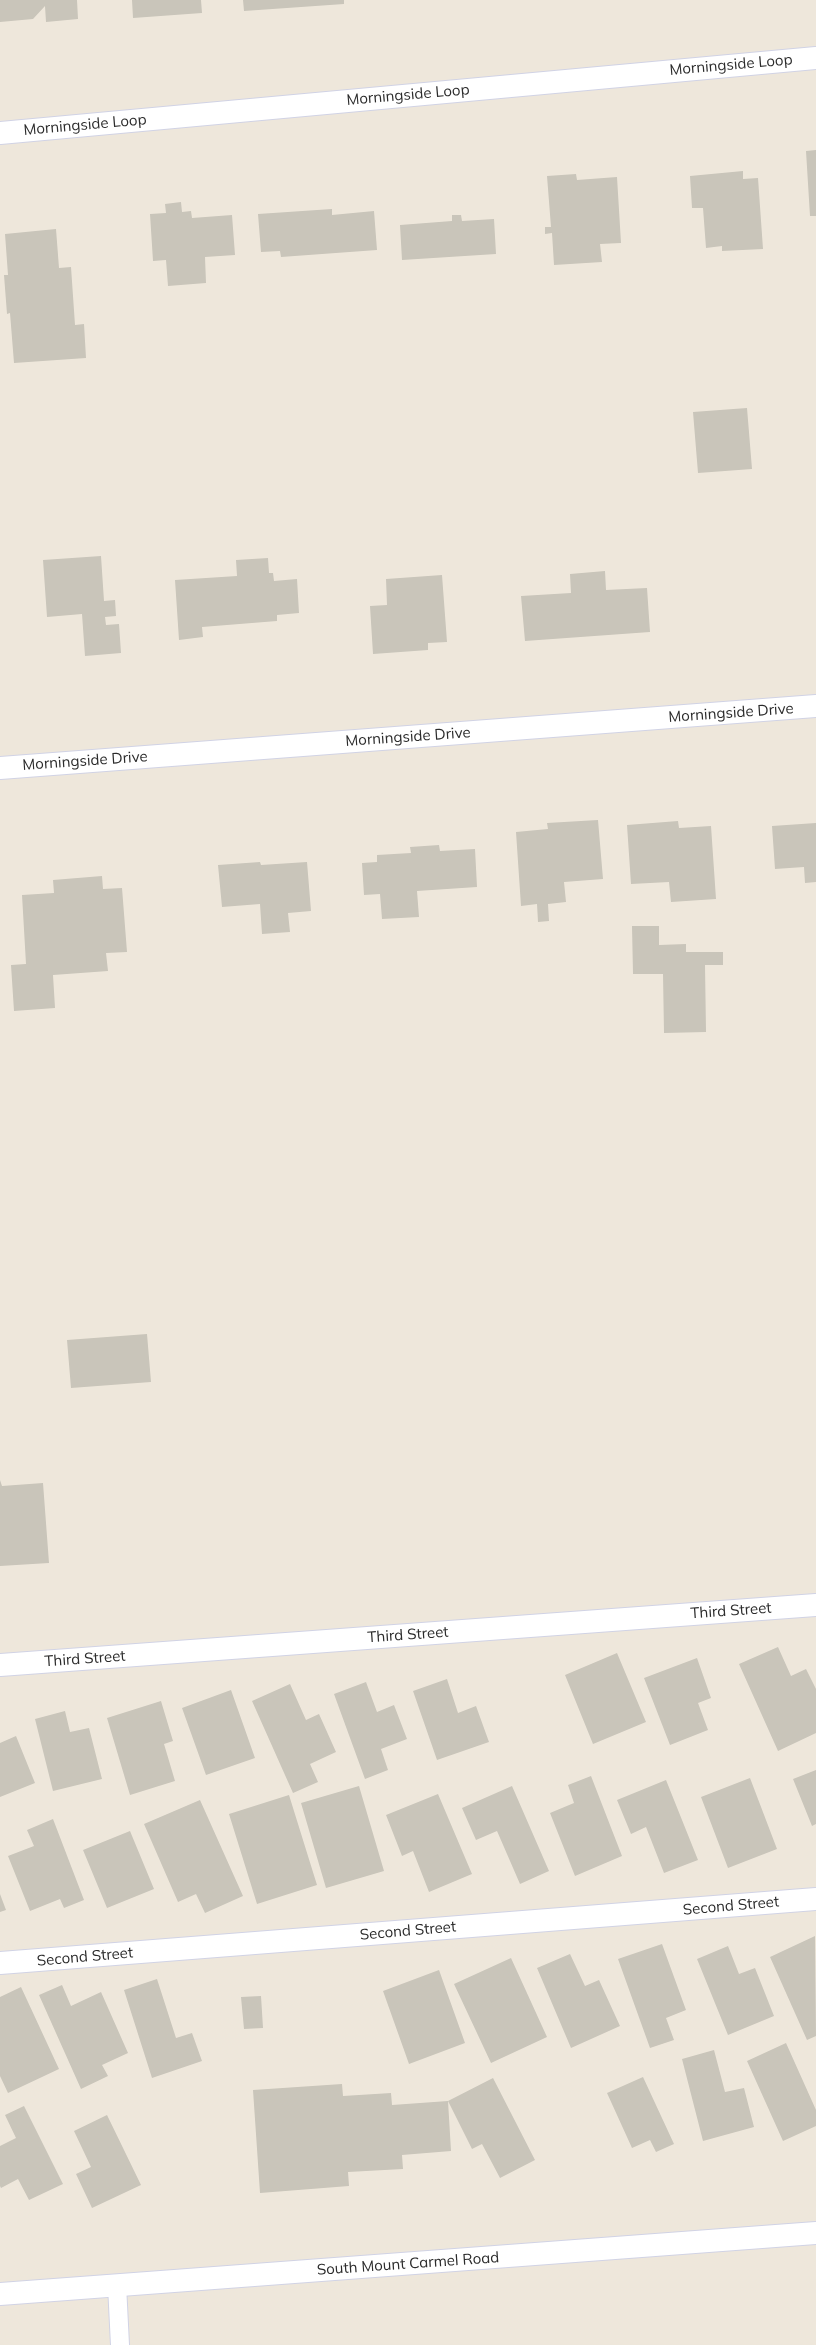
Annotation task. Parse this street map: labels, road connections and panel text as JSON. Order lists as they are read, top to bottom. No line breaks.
{"streets":{"street":["Morningside Loop","Morningside Drive","Third Street","Second Street","South Mount Carmel Road"]}}
